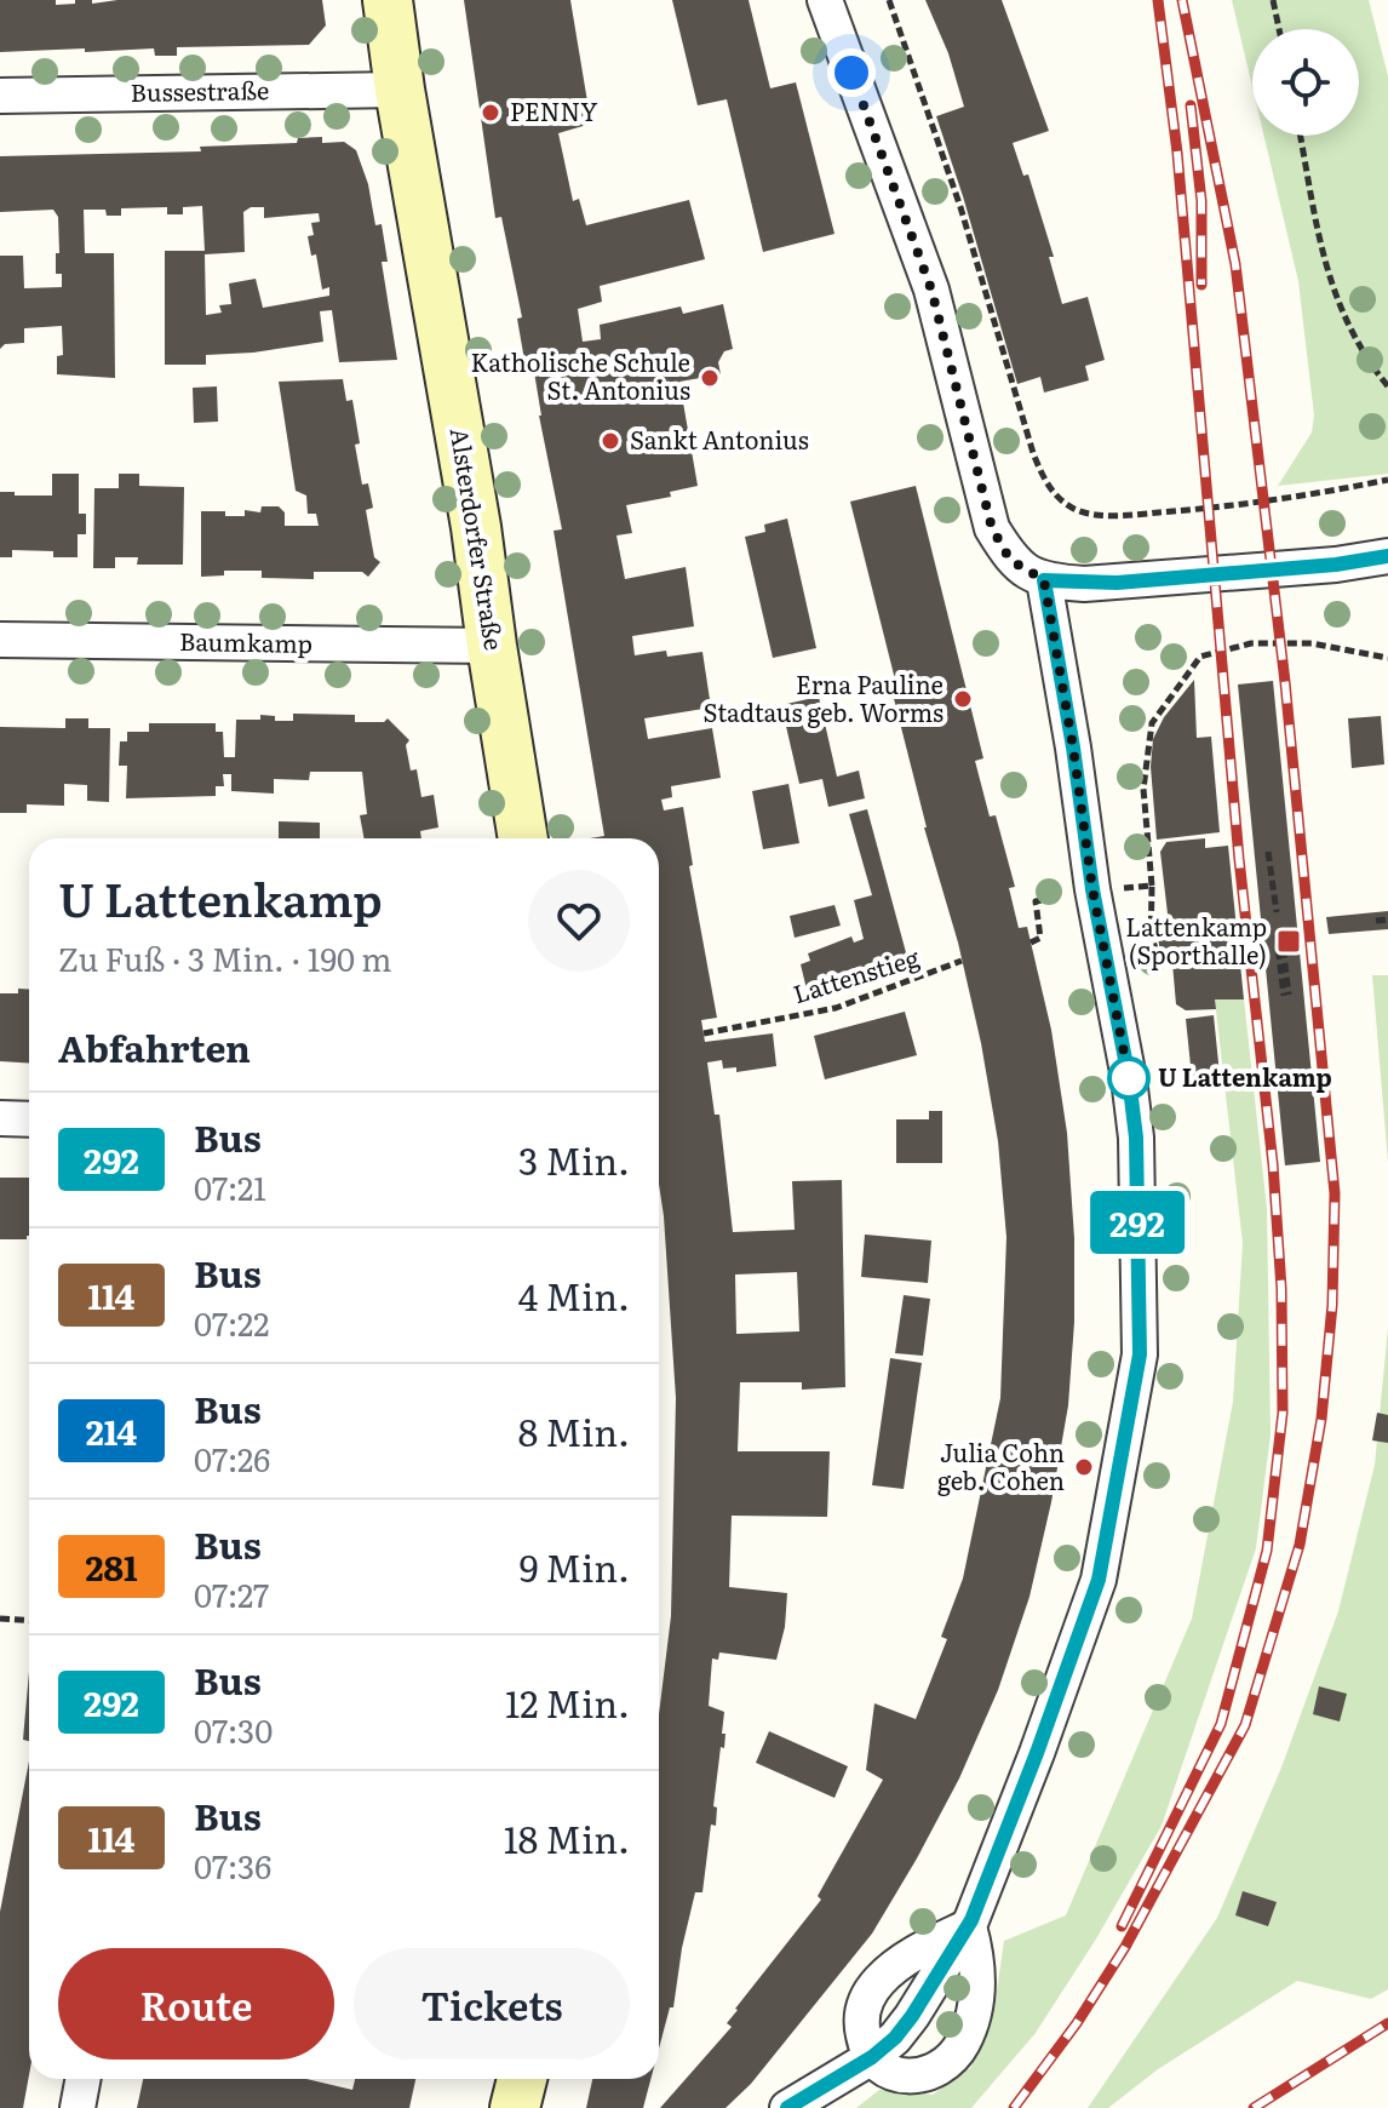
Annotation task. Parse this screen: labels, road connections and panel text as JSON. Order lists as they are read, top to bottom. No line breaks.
{"streets":{"street":["Bussestraße","Alsterdorfer Straße","Baumkamp"],"path":["Lattenstieg"]},"crossings":[["Bussestraße","Alsterdorfer Straße"],["Alsterdorfer Straße","Baumkamp"]],"places":{"other":["PENNY","Katholische Schule St. Antonius","Sankt Antonius","Erna Pauline Stadtaus geb. Worms","U Lattenkamp","Julia Cohn geb. Cohen"],"transit":["Lattenkamp (Sporthalle)"]},"lines":["bus line 292"],"page":{"on_map":"292","heading":[["U Lattenkamp","Zu Fuß · 3 Min. · 190 m"],"Abfahrten"],"list":[{"mark":"292","name":"Bus","note":"07:21","value":"3 Min."},{"mark":"114","name":"Bus","note":"07:22","value":"4 Min."},{"mark":"214","name":"Bus","note":"07:26","value":"8 Min."},{"mark":"281","name":"Bus","note":"07:27","value":"9 Min."},{"mark":"292","name":"Bus","note":"07:30","value":"12 Min."},{"mark":"114","name":"Bus","note":"07:36","value":"18 Min."}],"buttons":["Route","Tickets"]}}
